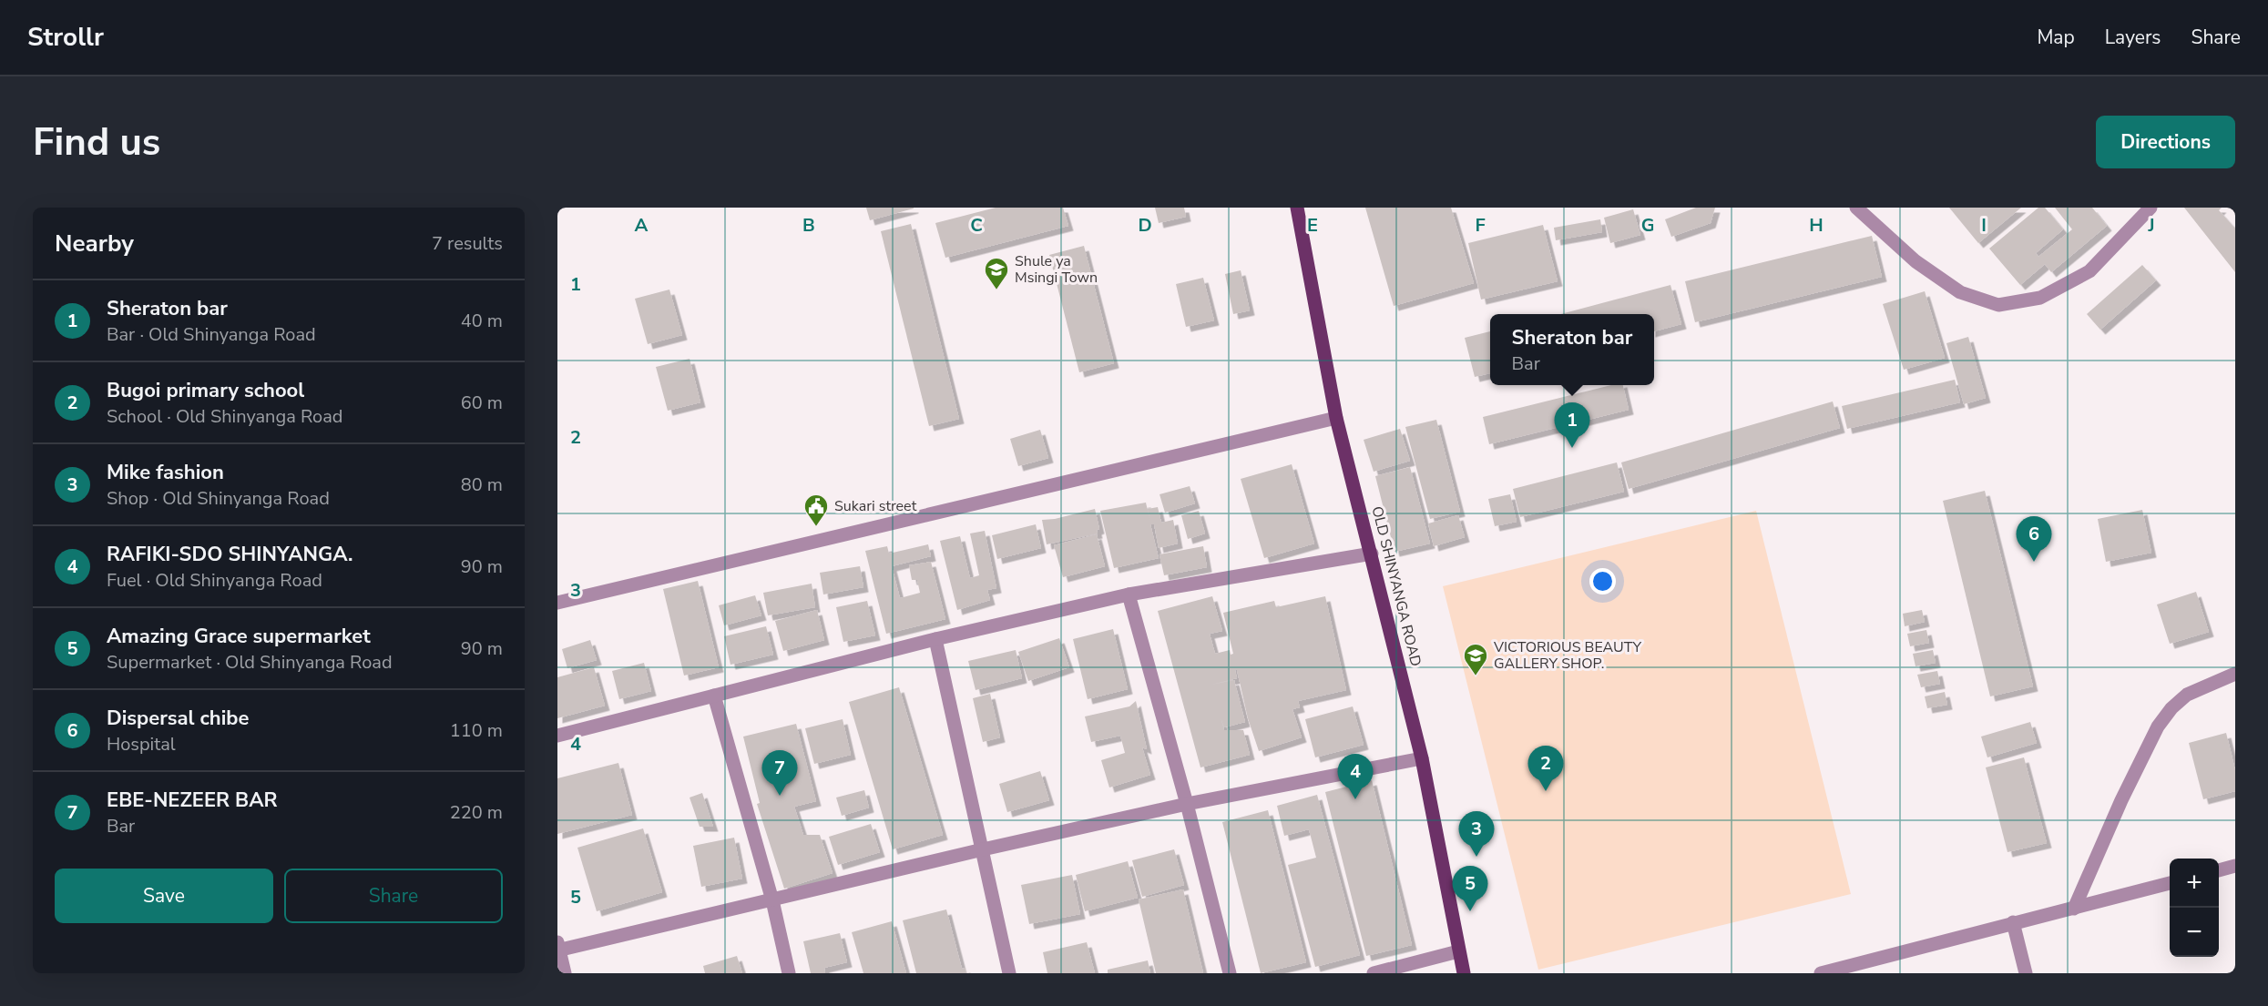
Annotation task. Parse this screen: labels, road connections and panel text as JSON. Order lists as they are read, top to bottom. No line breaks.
{"streets":{"main road":["OLD SHINYANGA ROAD"]},"places":{"school or university":["Shule ya Msingi Town","VICTORIOUS BEAUTY GALLERY SHOP."],"public building":["Sukari street"]},"page":{"header":"Strollr","nav":["Map","Layers","Share"],"buttons":["Directions",["Save","Share"]],"title":"Find us","heading":["Nearby","7 results"],"list":[{"mark":"1","name":"Sheraton bar","note":"Bar · Old Shinyanga Road","value":"40 m"},{"mark":"2","name":"Bugoi primary school","note":"School · Old Shinyanga Road","value":"60 m"},{"mark":"3","name":"Mike fashion","note":"Shop · Old Shinyanga Road","value":"80 m"},{"mark":"4","name":"RAFIKI-SDO SHINYANGA.","note":"Fuel · Old Shinyanga Road","value":"90 m"},{"mark":"5","name":"Amazing Grace supermarket","note":"Supermarket · Old Shinyanga Road","value":"90 m"},{"mark":"6","name":"Dispersal chibe","note":"Hospital","value":"110 m"},{"mark":"7","name":"EBE-NEZEER BAR","note":"Bar","value":"220 m"}],"popup":["Sheraton bar","Bar"],"pins":["1","6","2","7","4","3","5"],"map_buttons":["+","−"]},"grid":{"columns":["A","B","C","D","E","F","G","H","I","J"],"rows":["1","2","3","4","5"]}}
